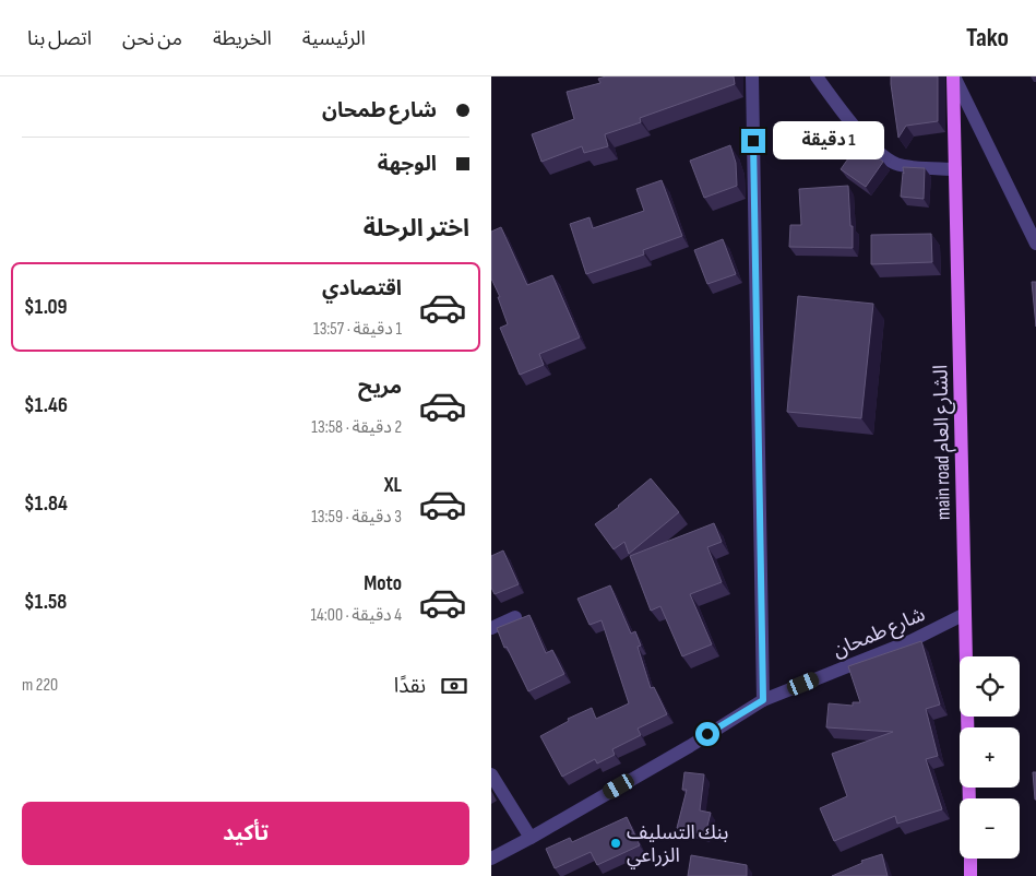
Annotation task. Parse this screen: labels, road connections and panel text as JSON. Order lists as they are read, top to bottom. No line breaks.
{"streets":{"main road":["main road الشارع العام"],"street":["شارع طمحان"]},"crossings":[["main road الشارع العام","شارع طمحان"]],"places":["بنك التسليف الزراعي"],"page":{"header":"Tako","nav":["الرئيسية","الخريطة","من نحن","اتصل بنا"],"banner":["شارع طمحان","الوجهة"],"bubble":"1 دقيقة","heading":"اختر الرحلة","list":[{"name":"اقتصادي","note":"1 دقيقة · 13:57","value":"$1.09"},{"name":"مريح","note":"2 دقيقة · 13:58","value":"$1.46"},{"name":"XL","note":"3 دقيقة · 13:59","value":"$1.84"},{"name":"Moto","note":"4 دقيقة · 14:00","value":"$1.58"}],"pay":["نقدًا","220 m"],"map_buttons":["+","−"],"buttons":"تأكيد"}}
